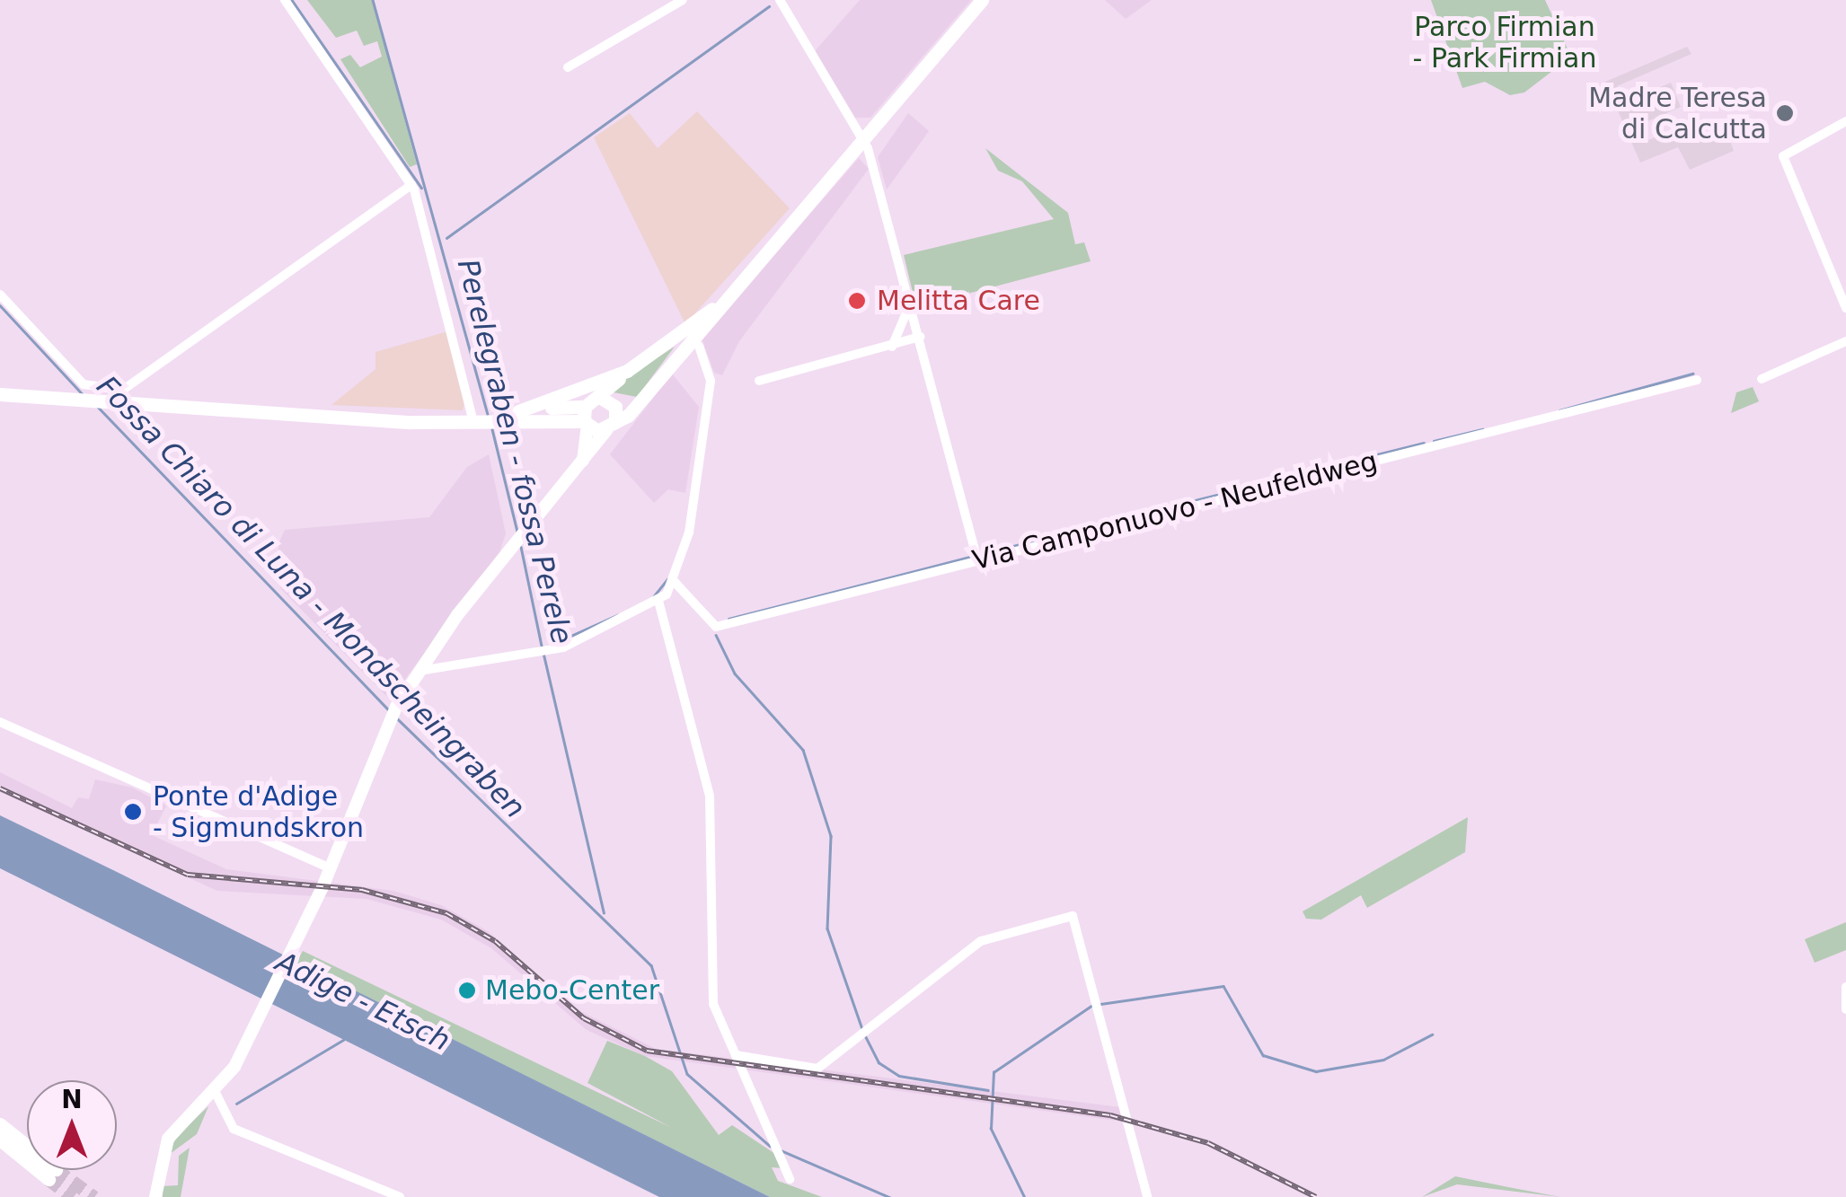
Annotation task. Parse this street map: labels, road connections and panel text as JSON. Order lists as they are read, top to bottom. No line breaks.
{"streets":{"street":["Via Camponuovo - Neufeldweg"]},"water":["Perelegraben - fossa Perele","Fossa Chiaro di Luna - Mondscheingraben","Adige - Etsch"],"parks":["Parco Firmian - Park Firmian"],"places":["Madre Teresa di Calcutta","Melitta Care","Ponte d'Adige - Sigmundskron","Mebo-Center"],"north":"top"}
